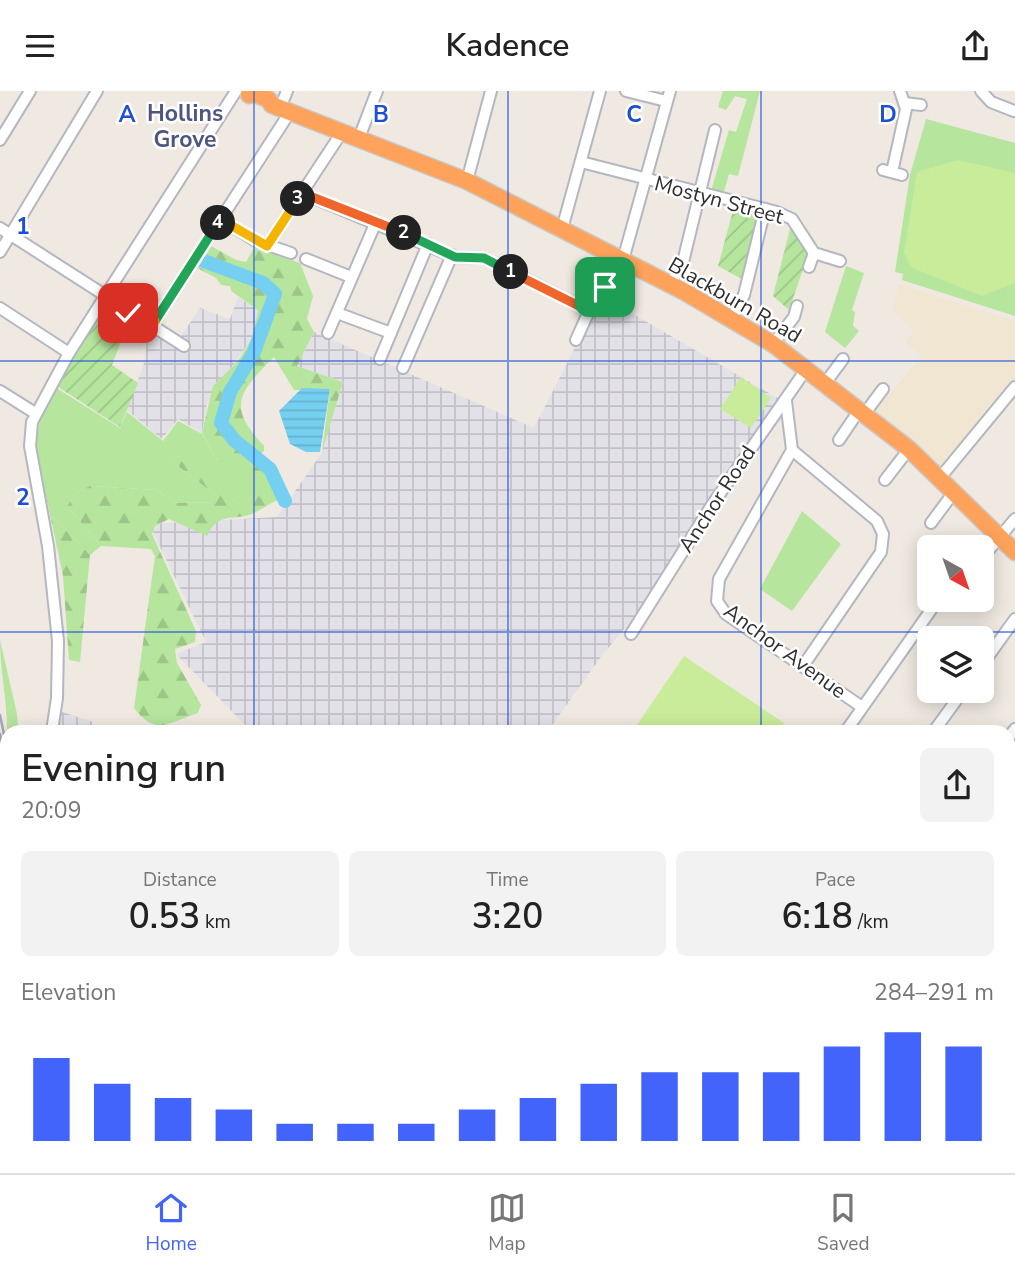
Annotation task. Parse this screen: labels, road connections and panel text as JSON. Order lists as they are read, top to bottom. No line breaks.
{"streets":{"highway":["Blackburn Road"],"street":["Mostyn Street","Anchor Road","Anchor Avenue"]},"crossings":[["Blackburn Road","Anchor Road"]],"districts":["Hollins Grove"],"north":"bottom right","page":{"header":"Kadence","pins":["3","4","2","1"],"heading":["Evening run","20:09"],"stats":[["Distance","0.53 km"],["Time","3:20"],["Pace","6:18 /km"]],"chart":["Elevation","284–291 m"],"tabs":["Home","Map","Saved"]},"grid":{"columns":["A","B","C","D"],"rows":["1","2"]}}
